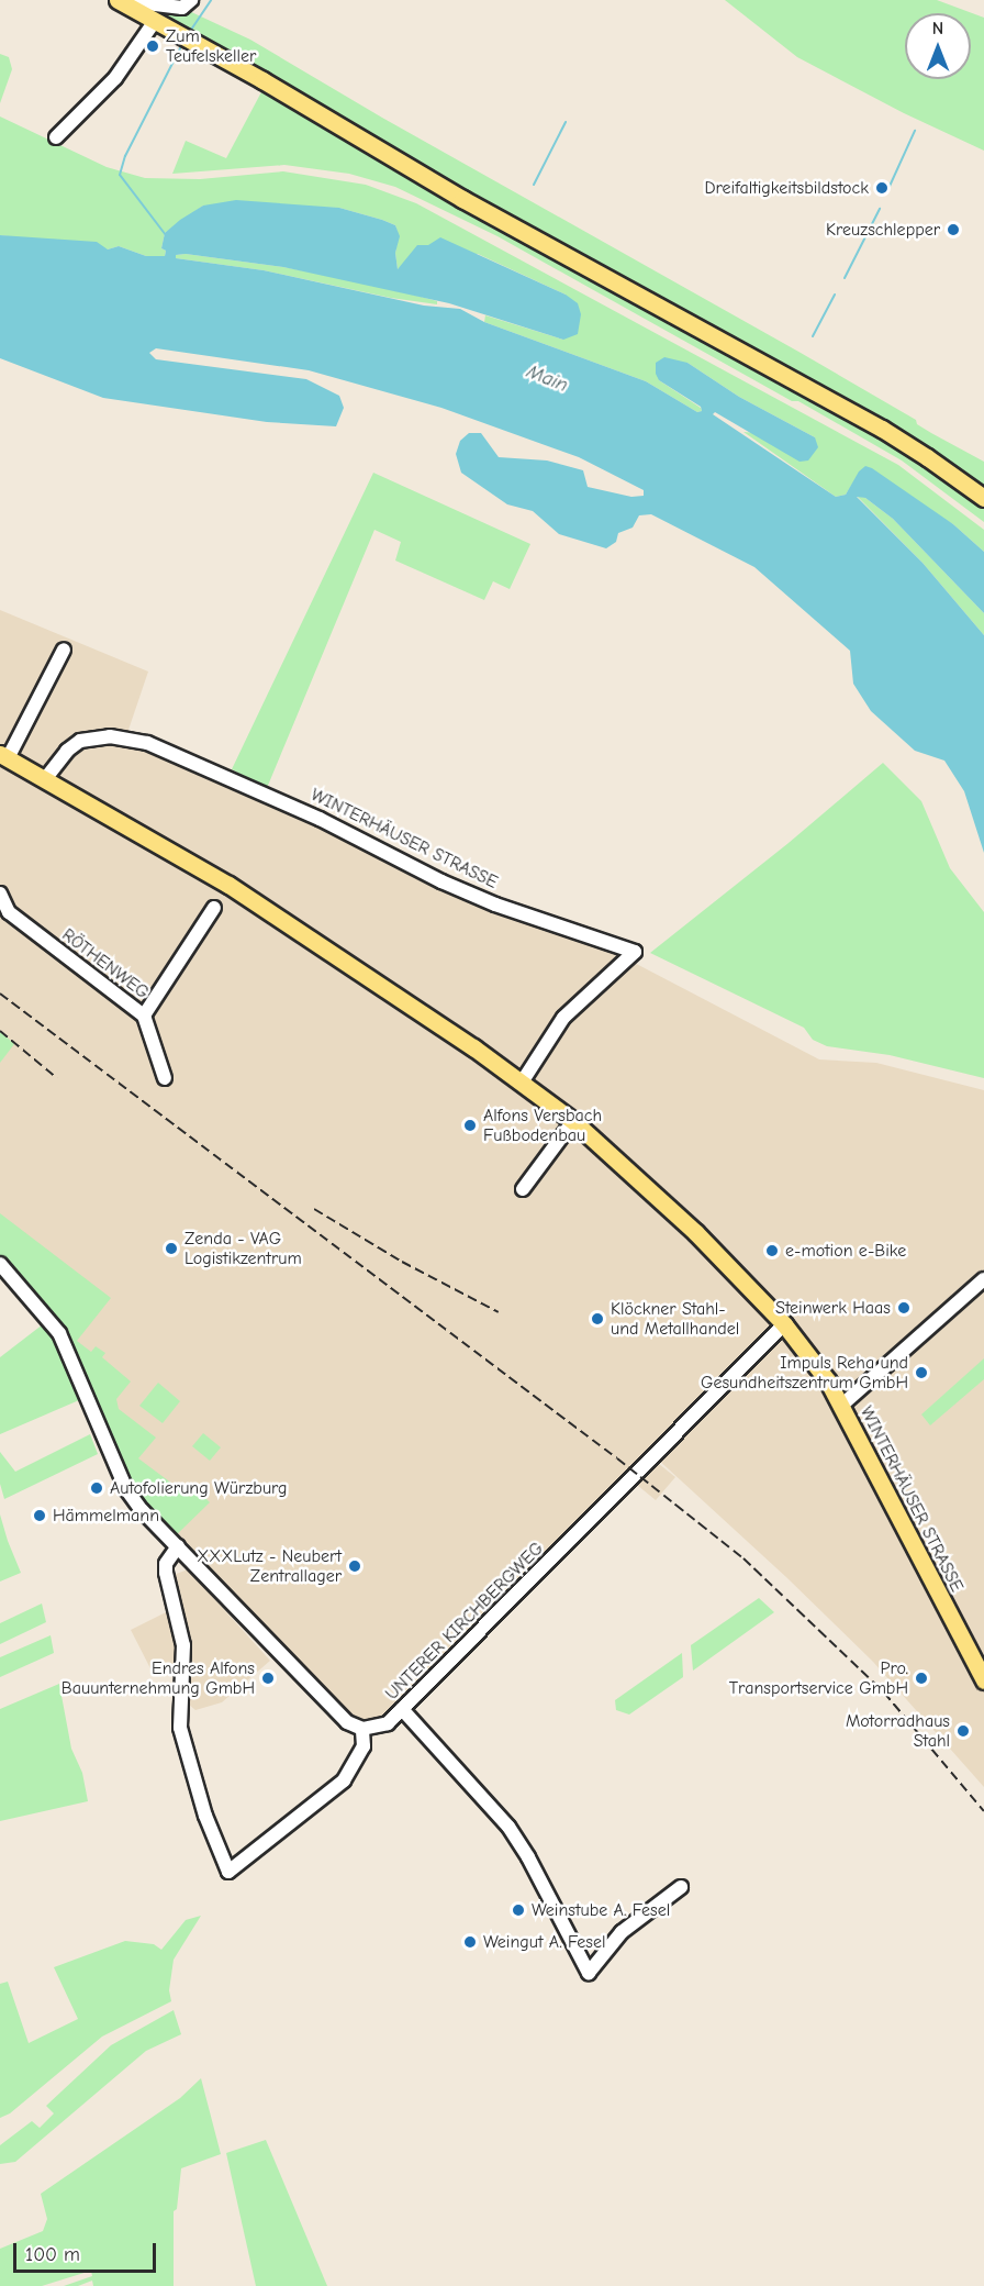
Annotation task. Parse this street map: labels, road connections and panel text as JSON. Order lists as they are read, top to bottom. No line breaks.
{"streets":{"main road":["WINTERHÄUSER STRASSE"],"street":["RÖTHENWEG","UNTERER KIRCHBERGWEG"]},"crossings":[["WINTERHÄUSER STRASSE","UNTERER KIRCHBERGWEG"]],"water":["Main"],"places":["Zum Teufelskeller","Dreifaltigkeitsbildstock","Kreuzschlepper","Alfons Versbach Fußbodenbau","Zenda - VAG Logistikzentrum","e-motion e-Bike","Steinwerk Haas","Klöckner Stahl- und Metallhandel","Impuls Reha und Gesundheitszentrum GmbH","Autofolierung Würzburg","Hämmelmann","XXXLutz - Neubert Zentrallager","Endres Alfons Bauunternehmung GmbH","Pro. Transportservice GmbH","Motorradhaus Stahl","Weinstube A. Fesel","Weingut A. Fesel"],"scale_bar":"100 m","north":"top"}
